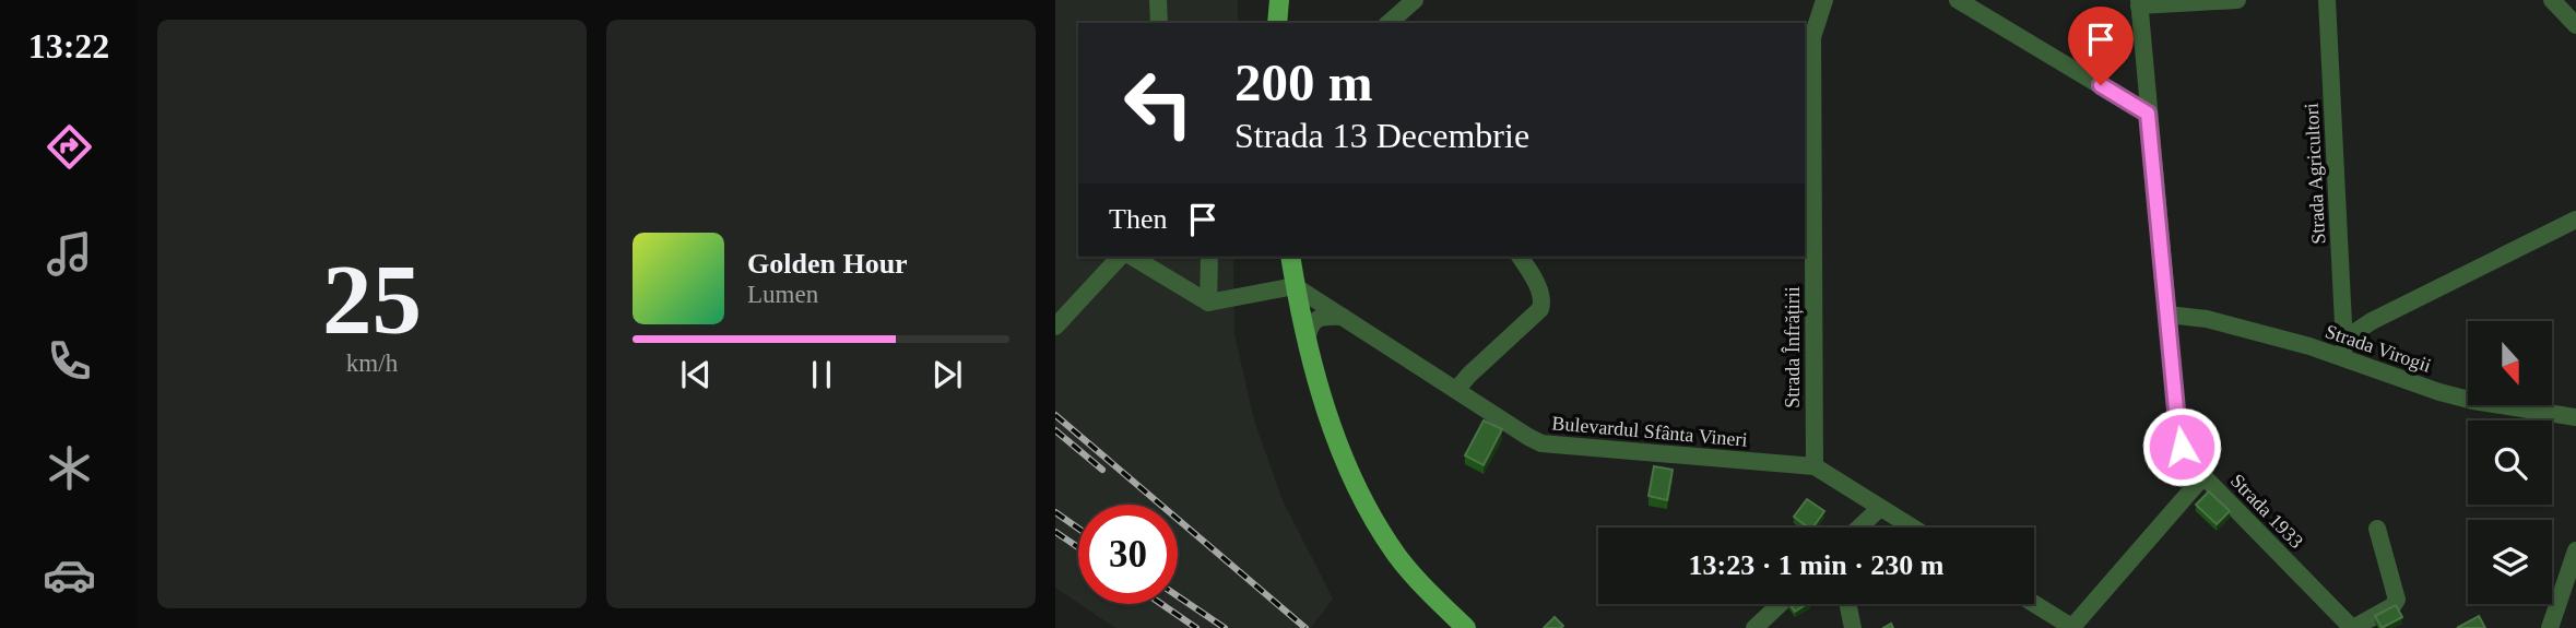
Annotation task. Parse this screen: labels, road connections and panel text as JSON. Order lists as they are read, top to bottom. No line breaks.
{"streets":{"street":["Strada Agricultori","Strada Înfrățirii","Strada Virogii","Bulevardul Sfânta Vineri","Strada 1933"]},"crossings":[["Strada Agricultori","Strada Virogii"],["Strada Înfrățirii","Bulevardul Sfânta Vineri"],["Strada Virogii","Strada 1933"]],"north":"bottom","page":{"tabs":"13:22","tile":["25","km/h"],"turn":["200 m","Strada 13 Decembrie"],"then":"Then","song":["Golden Hour","Lumen"],"limit":"30","trip":"13:23 · 1 min · 230 m"}}
